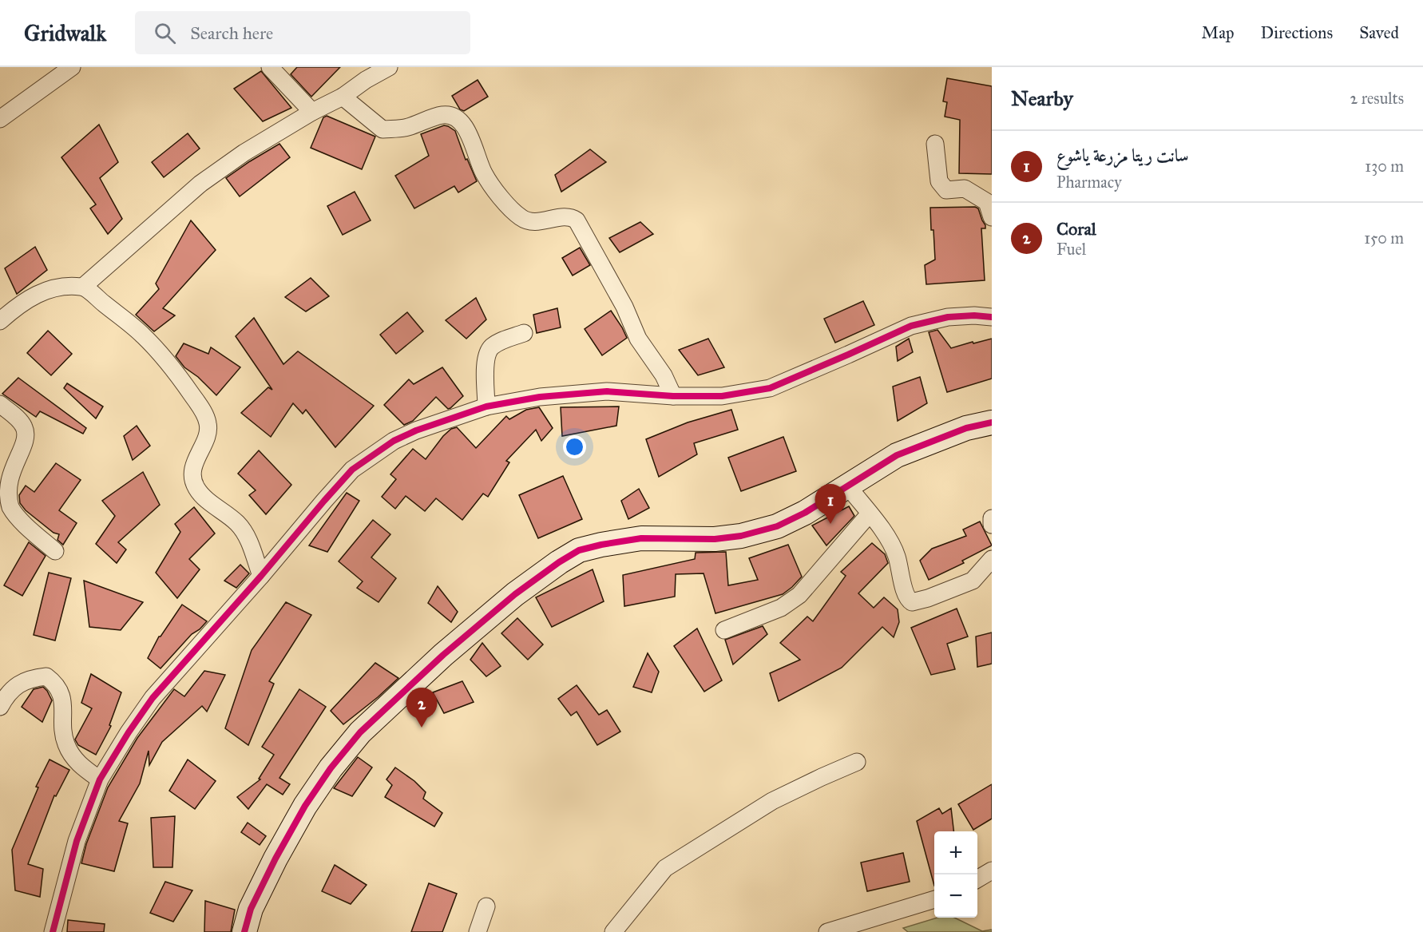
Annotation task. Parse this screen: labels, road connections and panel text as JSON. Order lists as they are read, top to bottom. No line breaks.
{"page":{"header":"Gridwalk","search":"Search here","nav":["Map","Directions","Saved"],"heading":["Nearby","2 results"],"list":[{"mark":"1","name":"سانت ريتا مزرعة ياشوع","note":"Pharmacy","value":"130 m"},{"mark":"2","name":"Coral","note":"Fuel","value":"150 m"}],"pins":["1","2"],"map_buttons":["+","−"]}}
